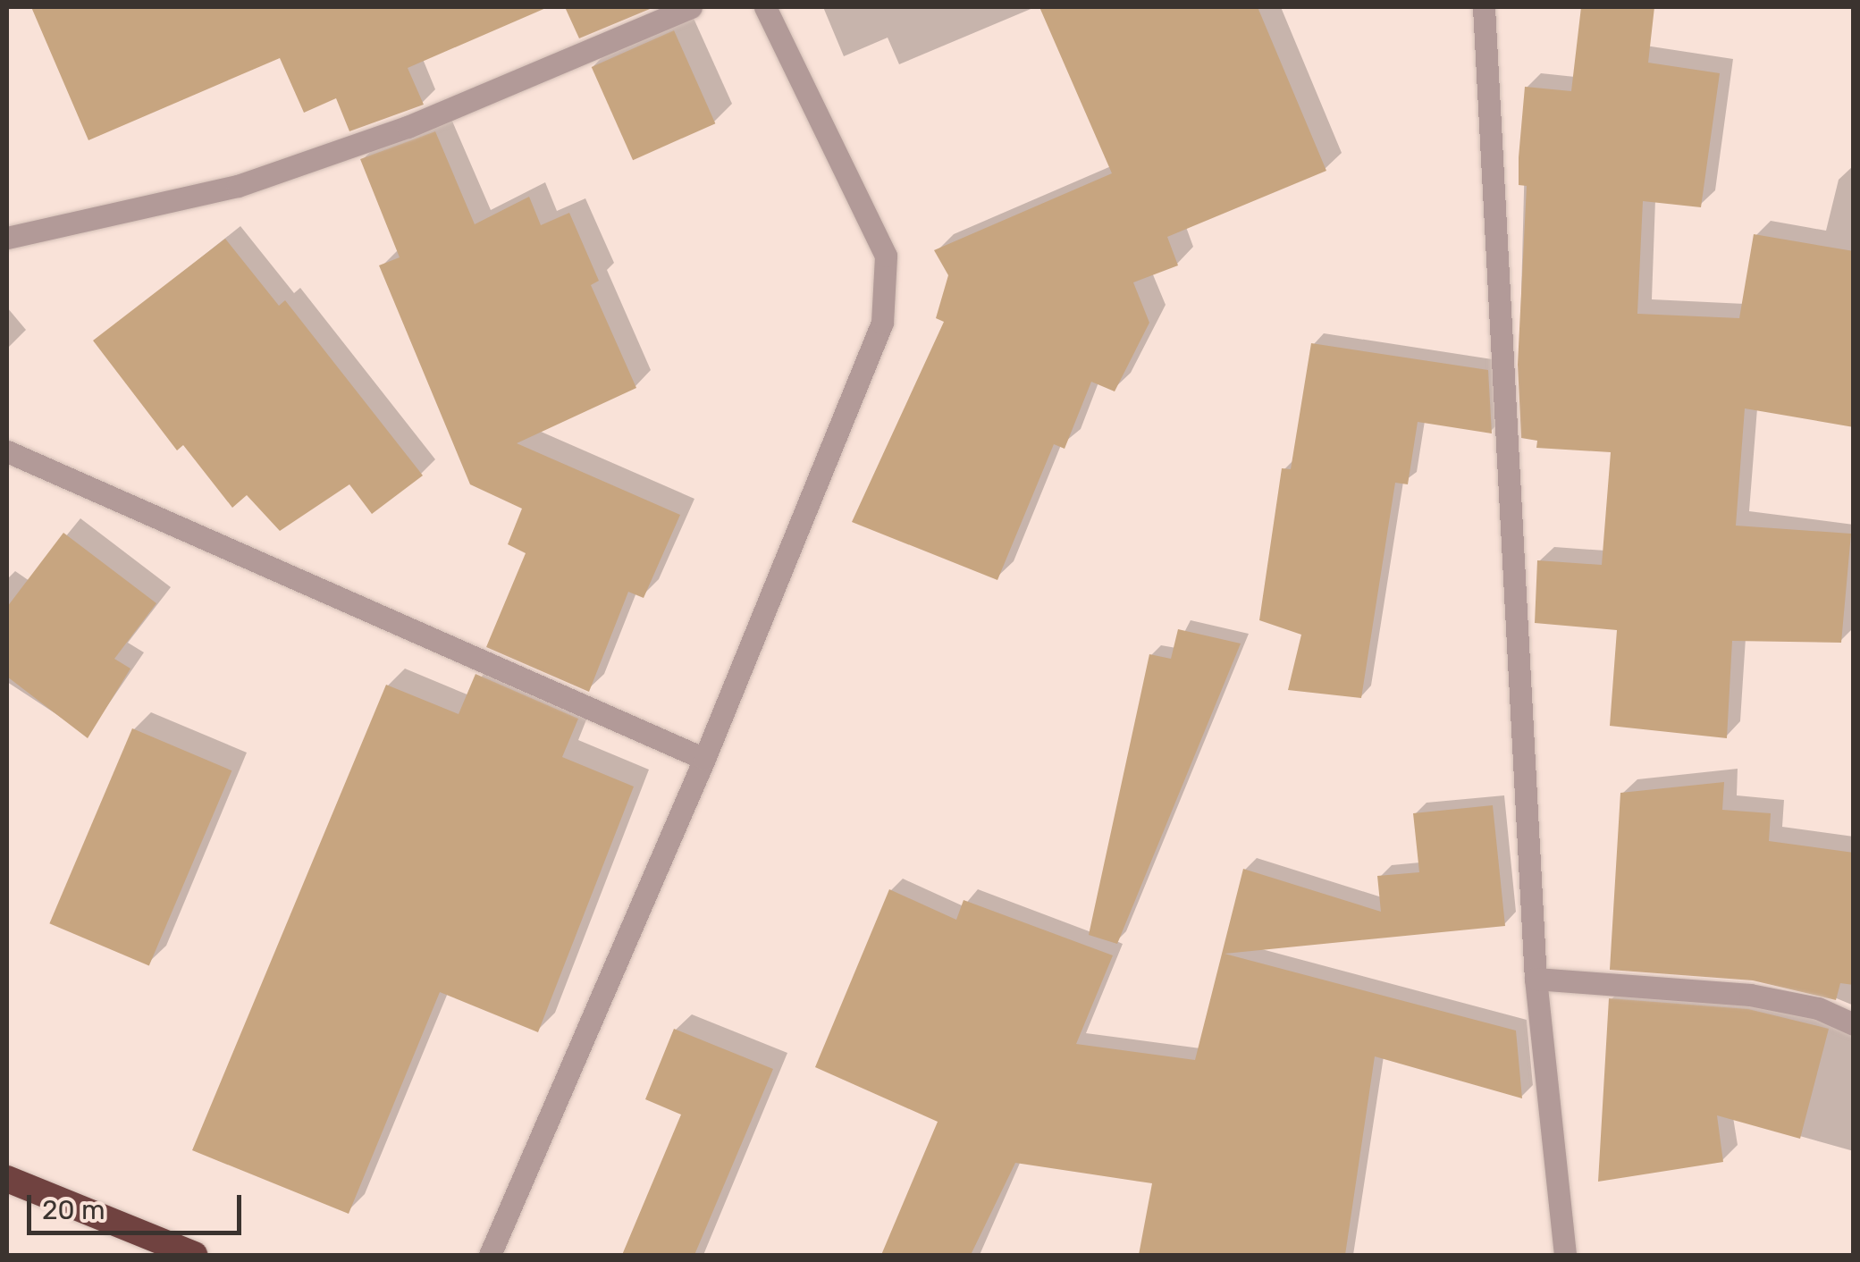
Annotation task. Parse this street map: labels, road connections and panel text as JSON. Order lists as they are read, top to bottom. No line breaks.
{"scale_bar":"20 m"}
